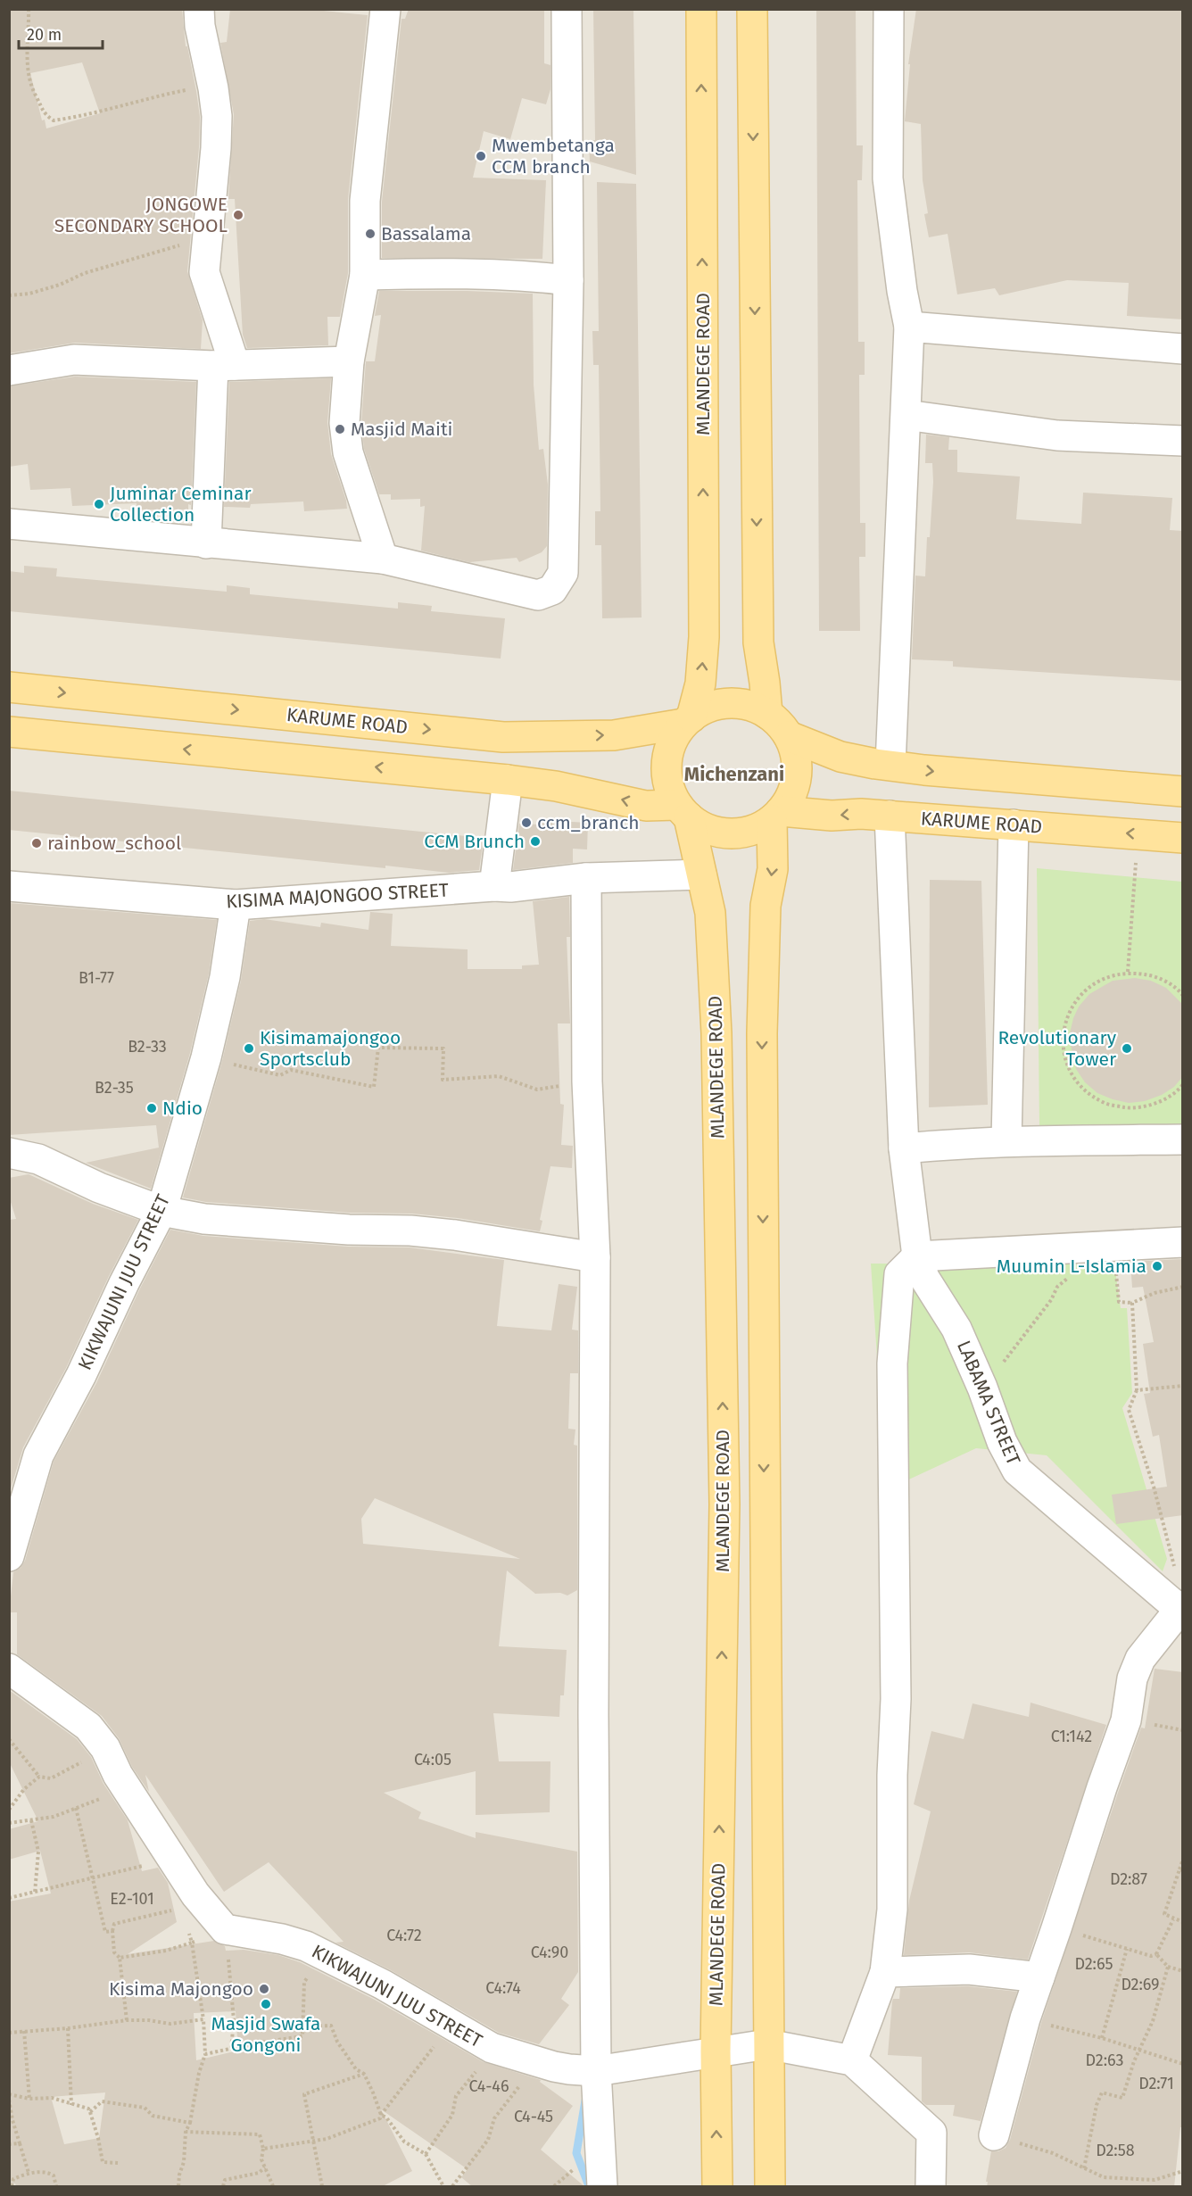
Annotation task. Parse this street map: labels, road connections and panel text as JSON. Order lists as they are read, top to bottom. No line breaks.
{"streets":{"main road":["MLANDEGE ROAD","KARUME ROAD"],"street":["KISIMA MAJONGOO STREET","KIKWAJUNI JUU STREET","LABAMA STREET"]},"crossings":[["MLANDEGE ROAD","KARUME ROAD"],["MLANDEGE ROAD","KISIMA MAJONGOO STREET"],["MLANDEGE ROAD","KIKWAJUNI JUU STREET"],["KARUME ROAD","LABAMA STREET"],["KISIMA MAJONGOO STREET","KIKWAJUNI JUU STREET"]],"districts":["Michenzani"],"places":["Mwembetanga CCM branch","JONGOWE SECONDARY SCHOOL","Bassalama","Masjid Maiti","Juminar Ceminar Collection","ccm_branch","CCM Brunch","rainbow_school","Kisimamajongoo Sportsclub","Revolutionary Tower","Ndio","Muumin L-Islamia","Kisima Majongoo","Masjid Swafa Gongoni"],"house_numbers":["B1-77","B2-33","B2-35","C1:142","C4:05","D2:87","E2-101","C4:72","C4:90","D2:65","D2:69","C4:74","D2:63","D2:71","C4-46","C4-45","D2:58"],"scale_bar":"20 m"}
